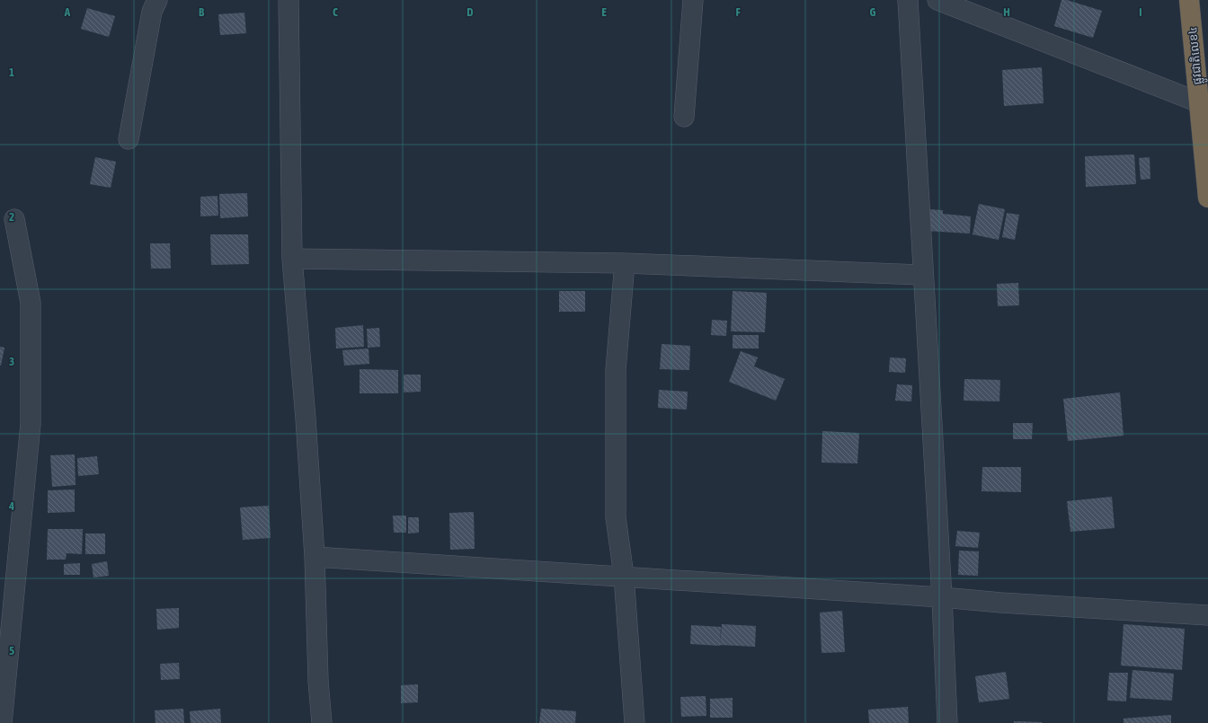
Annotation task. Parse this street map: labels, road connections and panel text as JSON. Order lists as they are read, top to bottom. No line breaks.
{"streets":{"highway":["ផ្លូវជាតិលេខ៤"]},"grid":{"columns":["A","B","C","D","E","F","G","H","I"],"rows":["1","2","3","4","5"]}}
